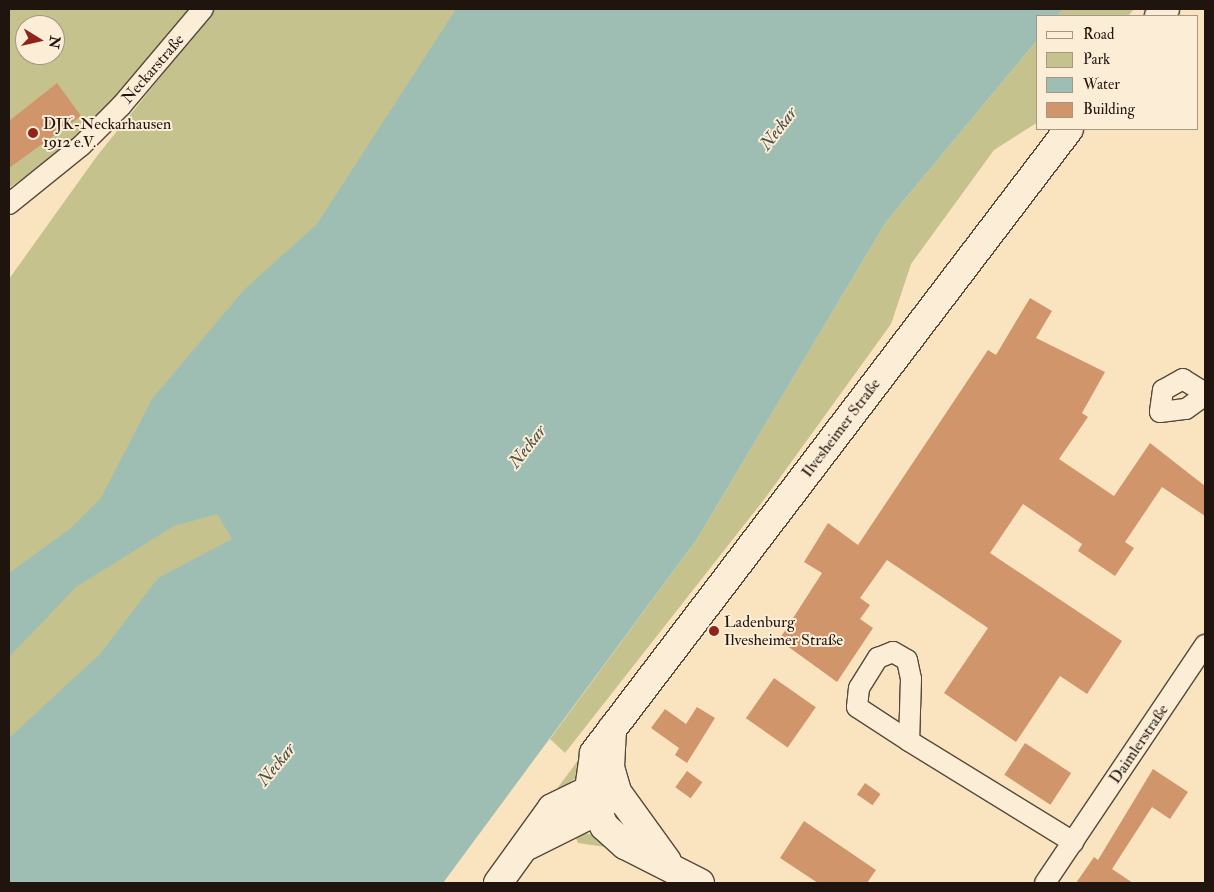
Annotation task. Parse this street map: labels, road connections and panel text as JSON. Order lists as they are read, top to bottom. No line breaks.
{"streets":{"main road":["Ilvesheimer Straße"],"street":["Neckarstraße","Daimlerstraße"]},"water":["Neckar"],"places":["DJK-Neckarhausen 1912 e.V.","Ladenburg Ilvesheimer Straße"],"legend":["Road","Park","Water","Building"],"north":"right"}
